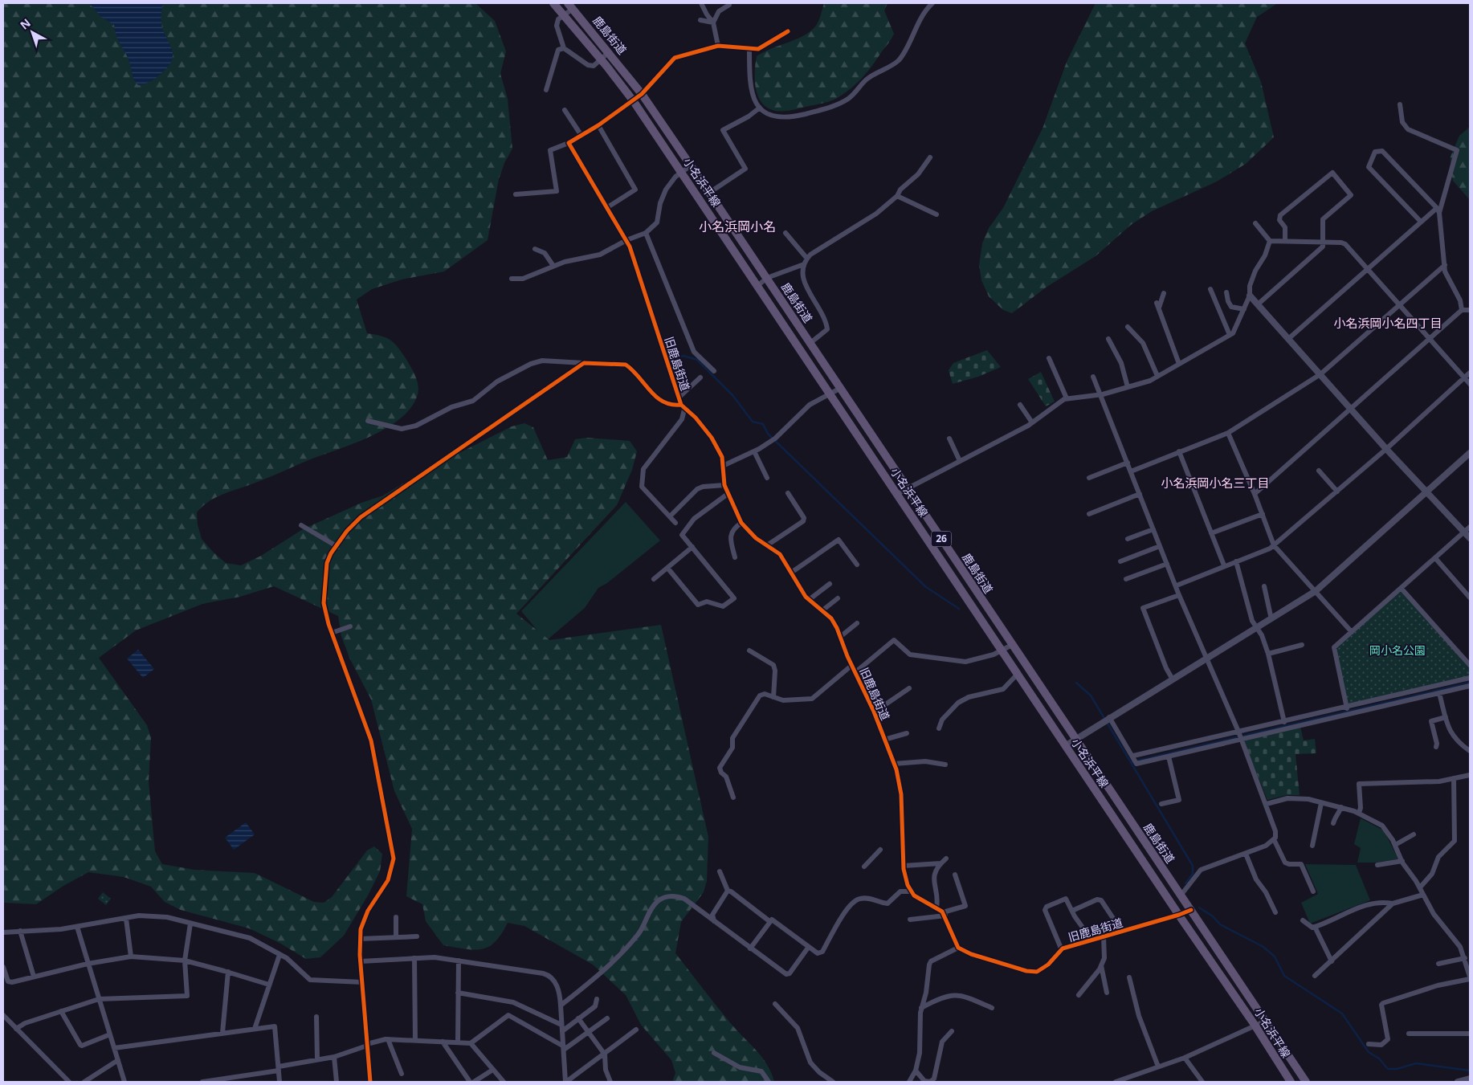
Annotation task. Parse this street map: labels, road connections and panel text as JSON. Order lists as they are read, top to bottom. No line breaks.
{"streets":{"main road":["鹿島街道","小名浜平線","26"],"street":["旧鹿島街道"]},"crossings":[["鹿島街道","旧鹿島街道"],["小名浜平線","旧鹿島街道"]],"districts":["小名浜岡小名","小名浜岡小名四丁目","小名浜岡小名三丁目"],"parks":["岡小名公園"],"north":"top left"}
